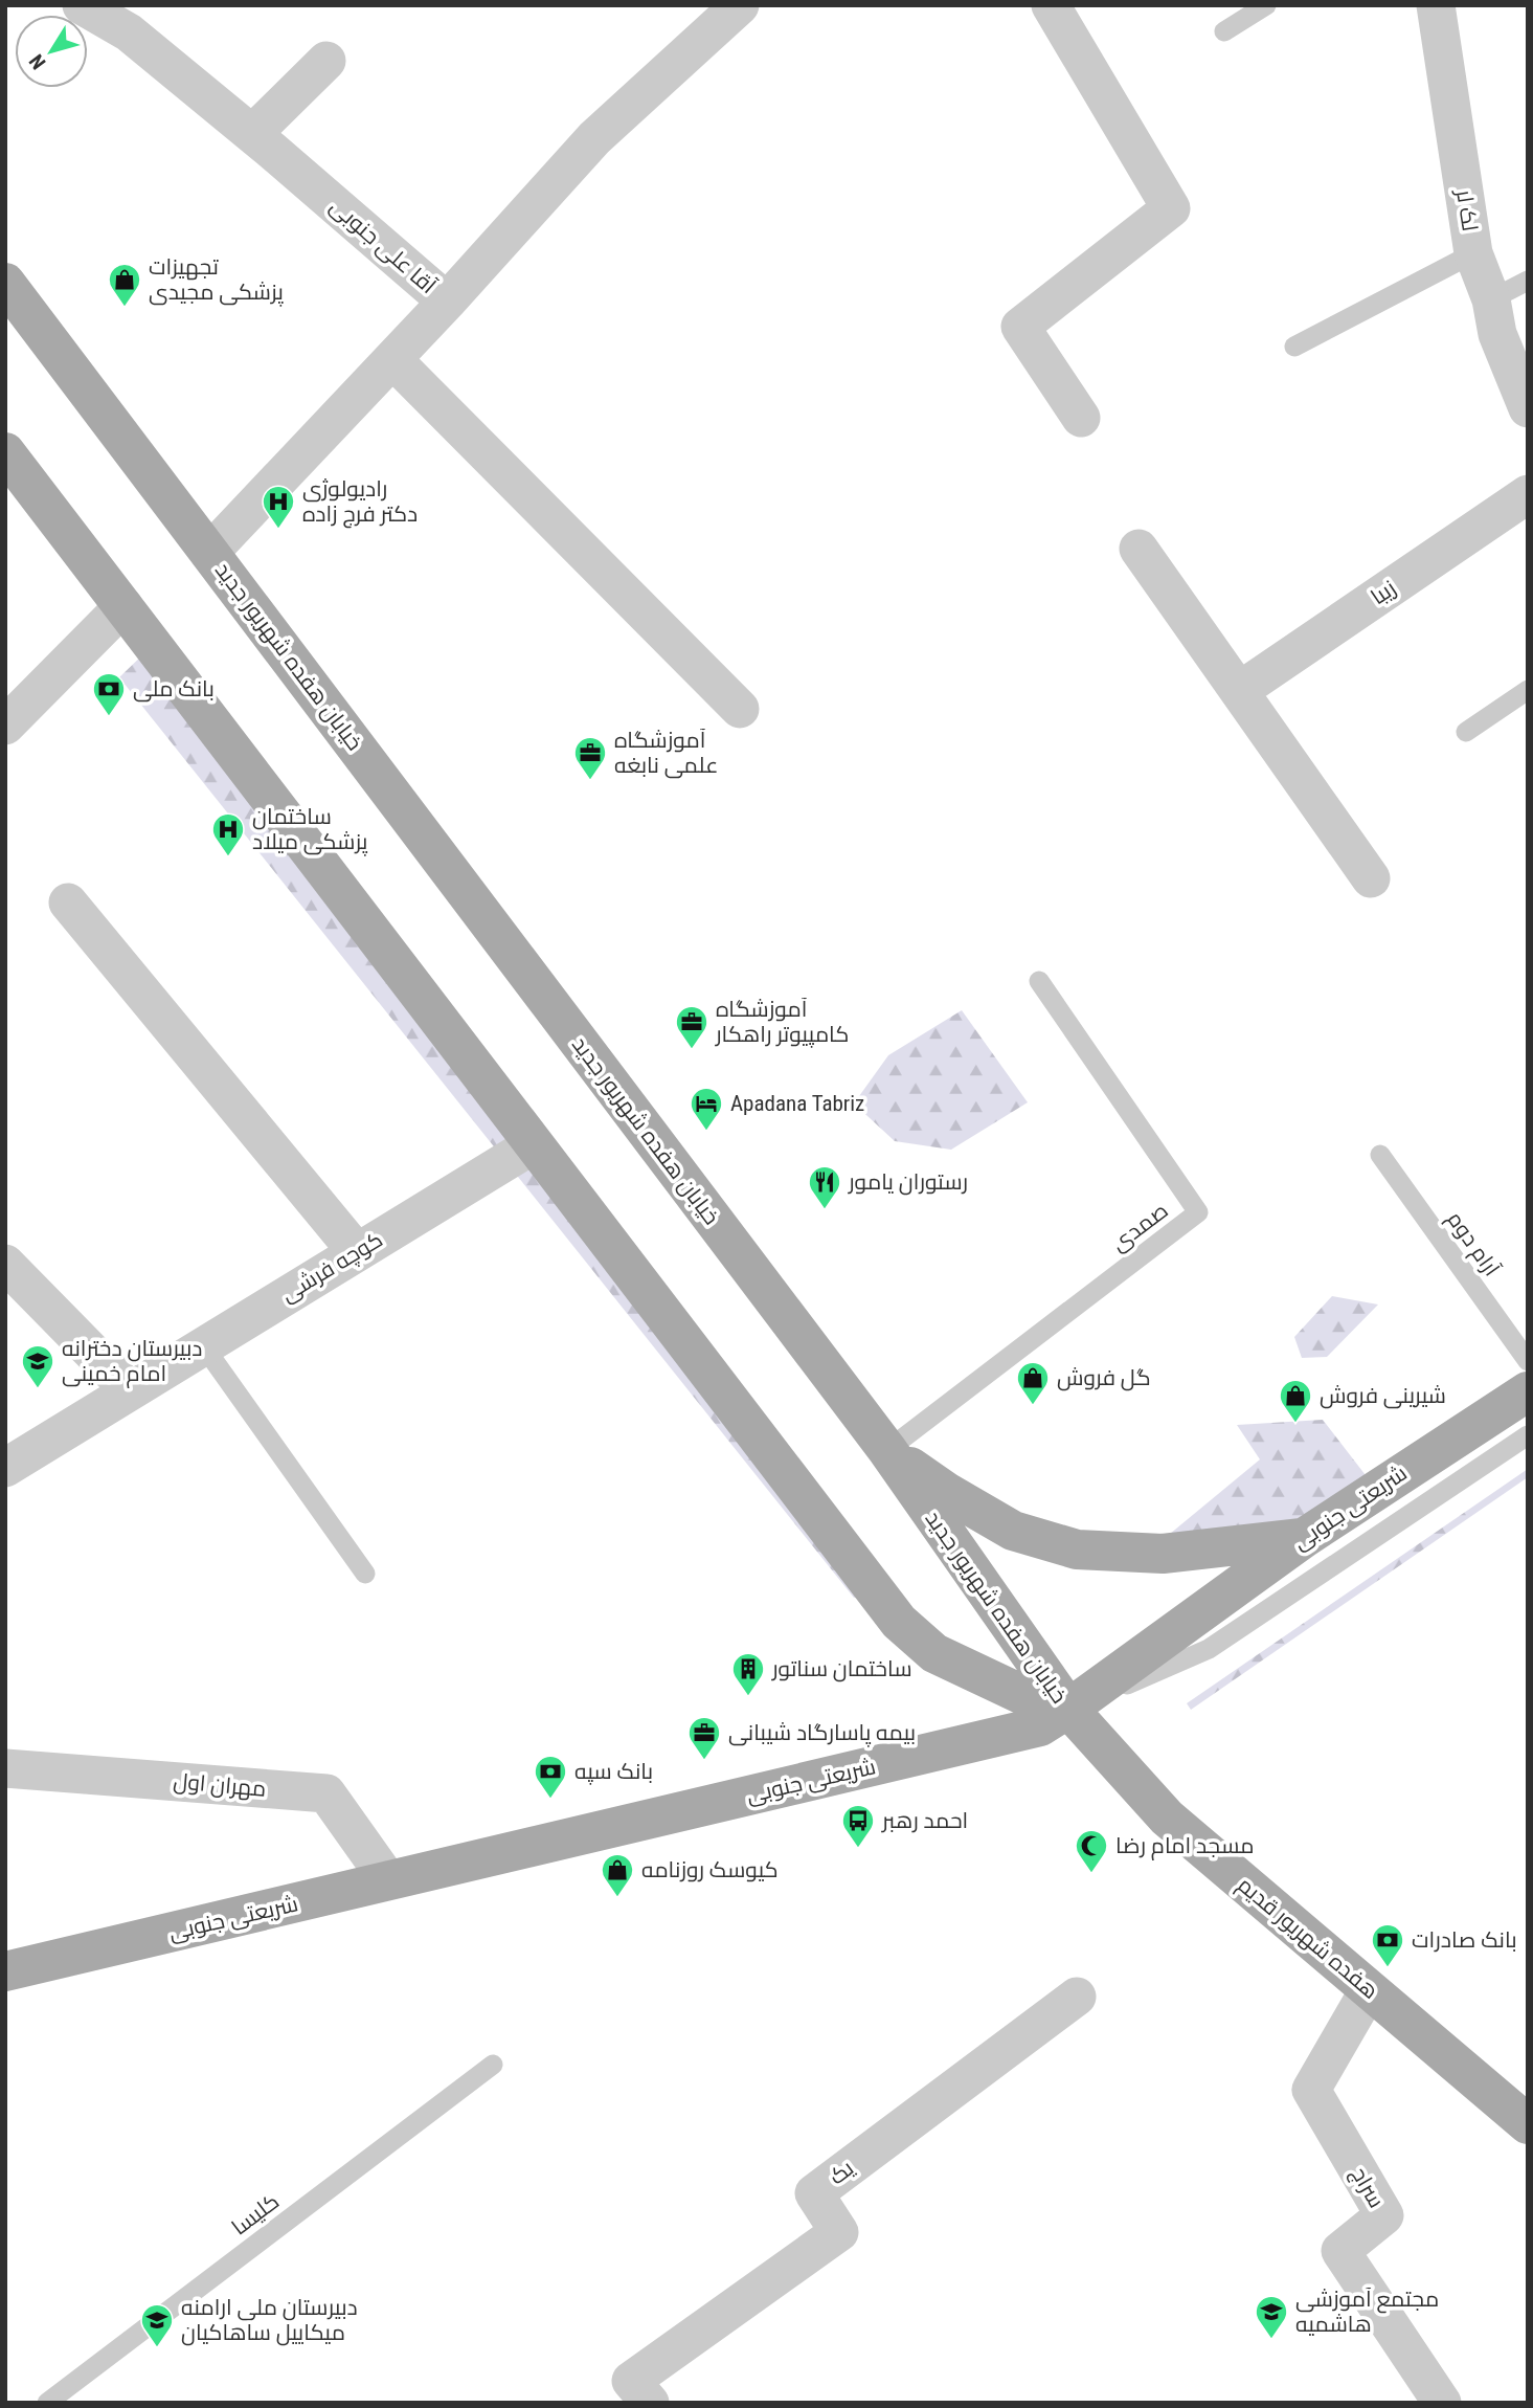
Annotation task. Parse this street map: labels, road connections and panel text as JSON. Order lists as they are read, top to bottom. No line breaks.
{"streets":{"main road":["خیابان هفده شهریور جدید","شریعتی جنوبی","هفده شهریور قدیم"],"street":["لک لر","آقا علی جنوبی","زیبا","کوچه فرشی","مهران اول","یک","سراج"],"lane":["صمدی","آرام دوم","کلیسا"]},"crossings":[["آقا علی جنوبی","خیابان هفده شهریور جدید"],["خیابان هفده شهریور جدید","صمدی"],["خیابان هفده شهریور جدید","کوچه فرشی"],["خیابان هفده شهریور جدید","شریعتی جنوبی"],["خیابان هفده شهریور جدید","هفده شهریور قدیم"],["شریعتی جنوبی","مهران اول"],["شریعتی جنوبی","هفده شهریور قدیم"],["هفده شهریور قدیم","سراج"]],"places":{"shop":["تجهیزات پزشکی مجیدی","گل فروش","شیرینی فروش","کیوسک روزنامه"],"hospital":["رادیولوژی دکتر فرج زاده","ساختمان پزشکی میلاد"],"bank":["بانک ملی","بانک سپه","بانک صادرات"],"office":["آموزشگاه علمی نابغه","آموزشگاه کامپیوتر راهکار","بیمه پاسارگاد شیبانی"],"hotel":["Apadana Tabriz"],"restaurant":["رستوران یامور"],"school or university":["دبیرستان دخترانه امام خمینی","مجتمع آموزشی هاشمیه","دبیرستان ملی ارامنه میکاییل ساهاکیان"],"building":["ساختمان سناتور"],"bus stop":["احمد رهبر"],"mosque":["مسجد امام رضا"]},"north":"bottom left"}
